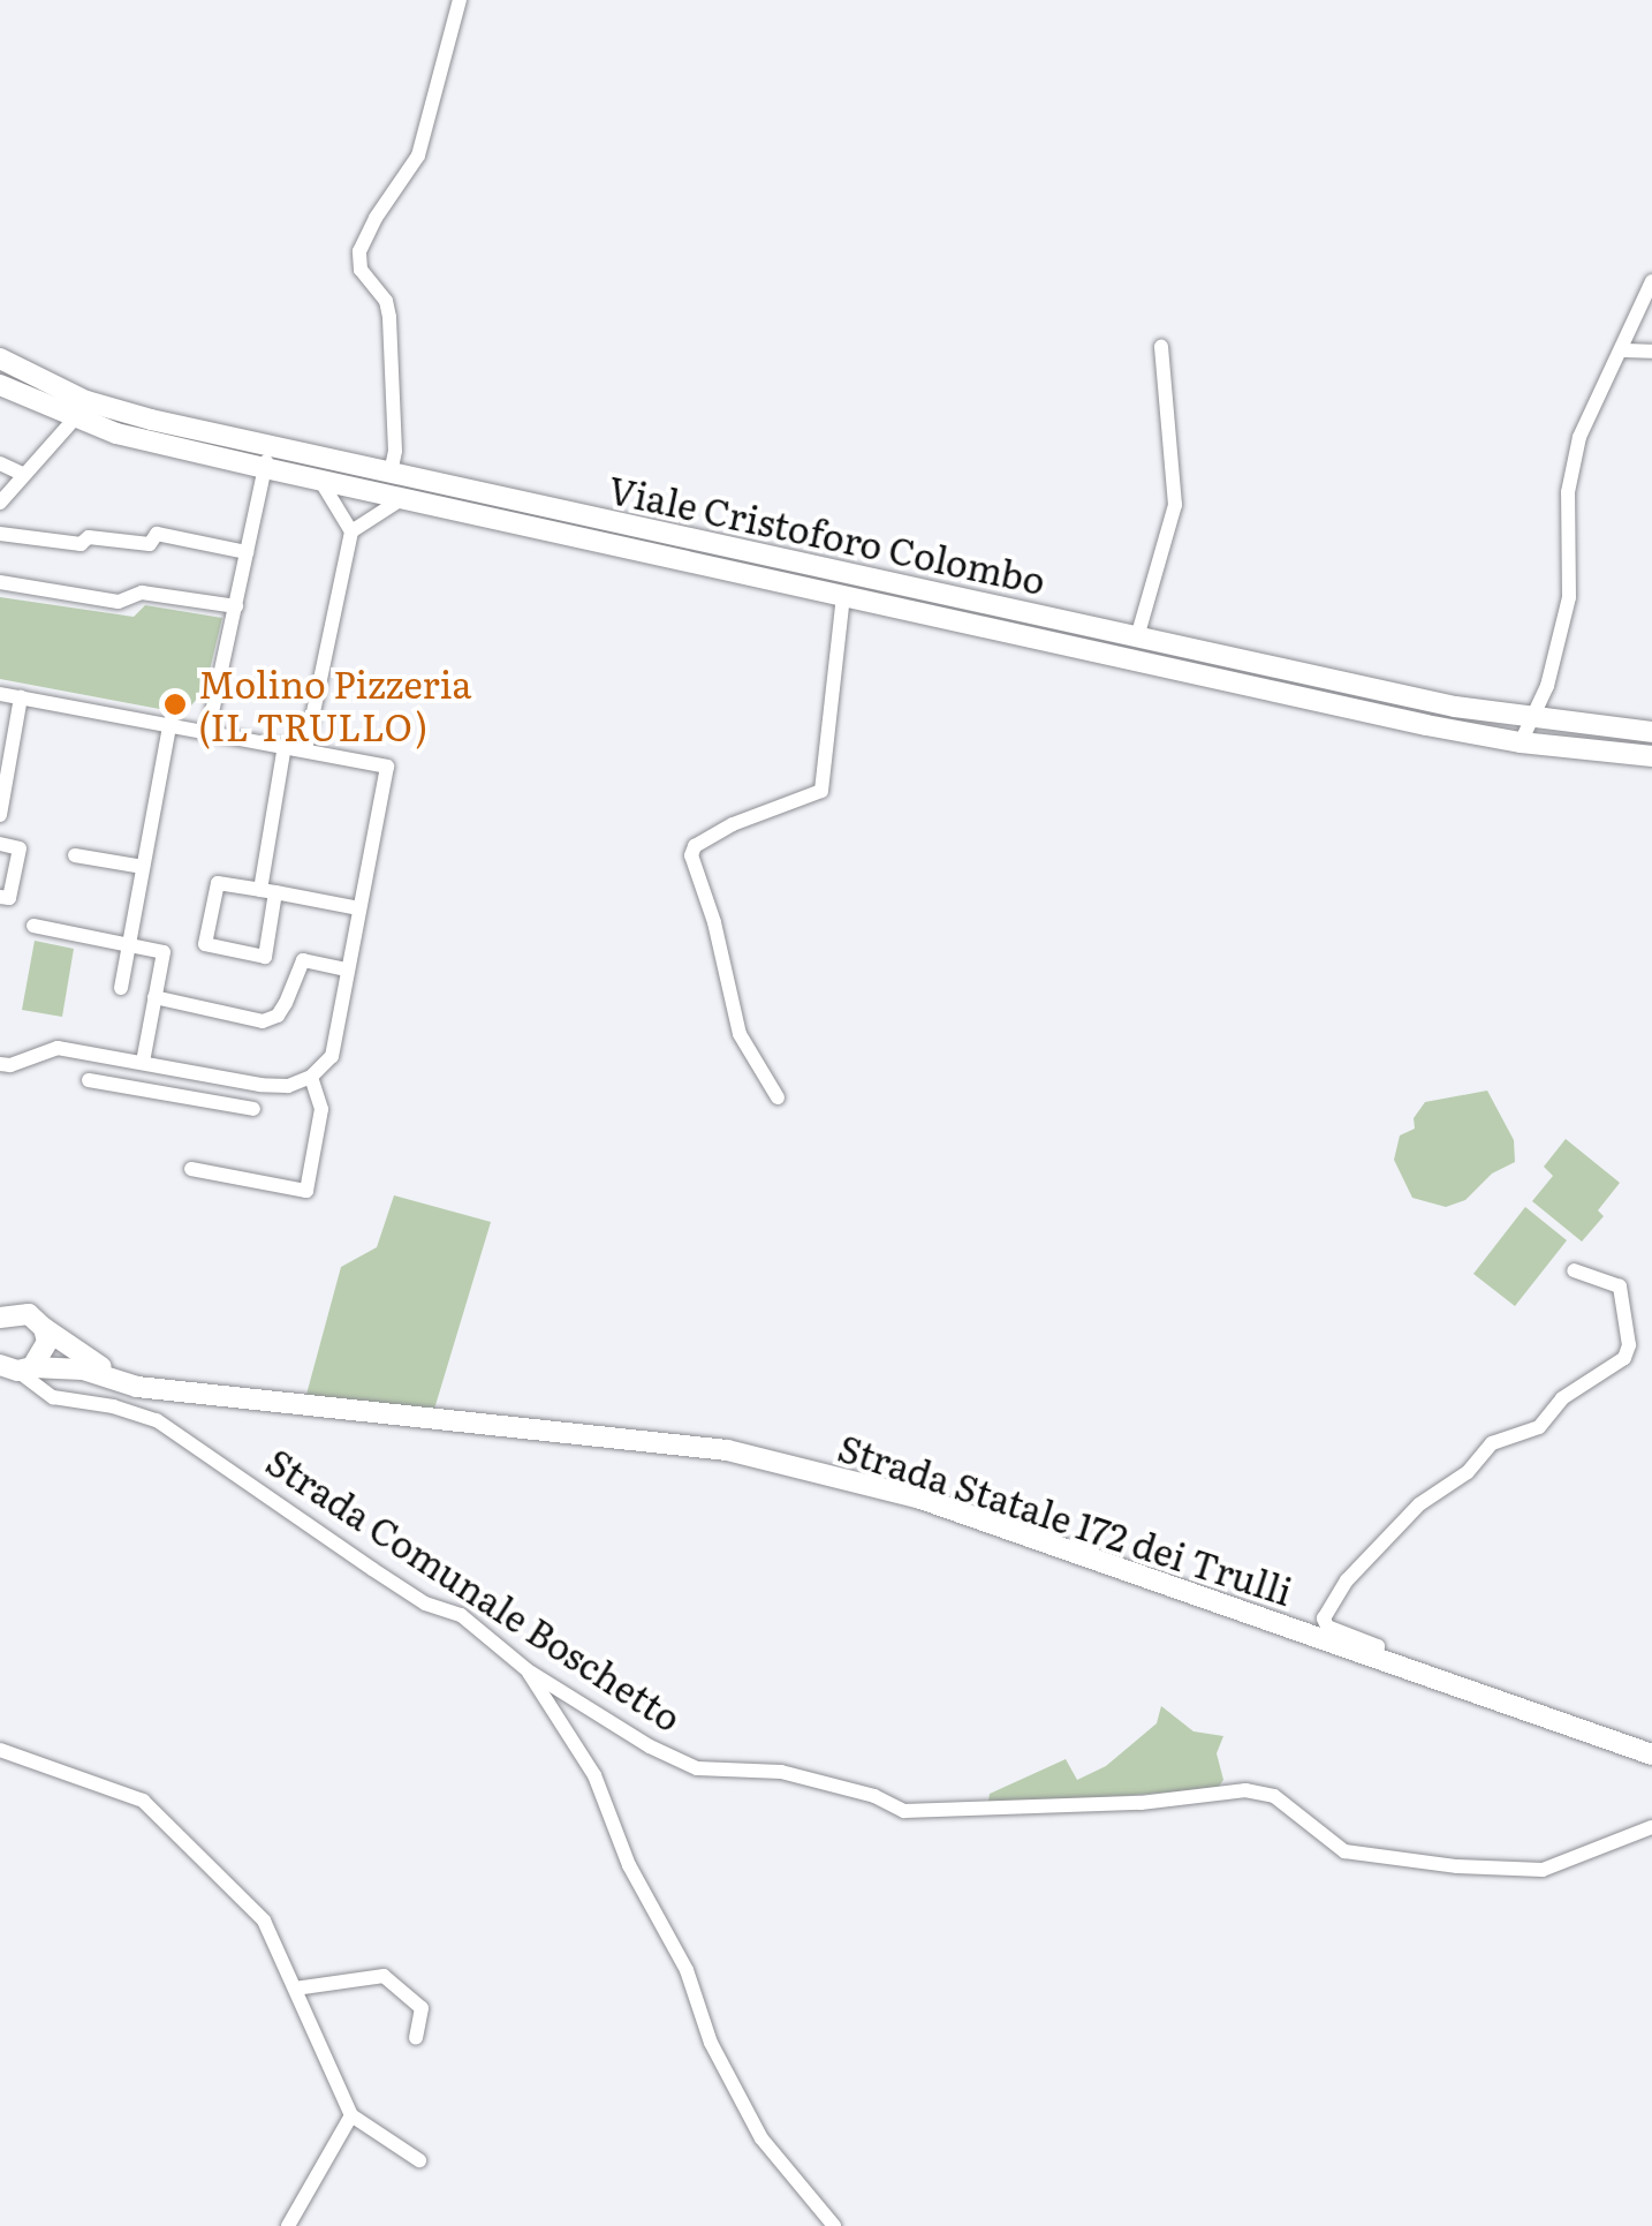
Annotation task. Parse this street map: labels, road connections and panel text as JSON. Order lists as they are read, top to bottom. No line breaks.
{"streets":{"main road":["Viale Cristoforo Colombo","Strada Statale 172 dei Trulli"],"street":["Strada Comunale Boschetto"]},"crossings":[["Strada Statale 172 dei Trulli","Strada Comunale Boschetto"]],"places":["Molino Pizzeria (IL TRULLO)"]}
